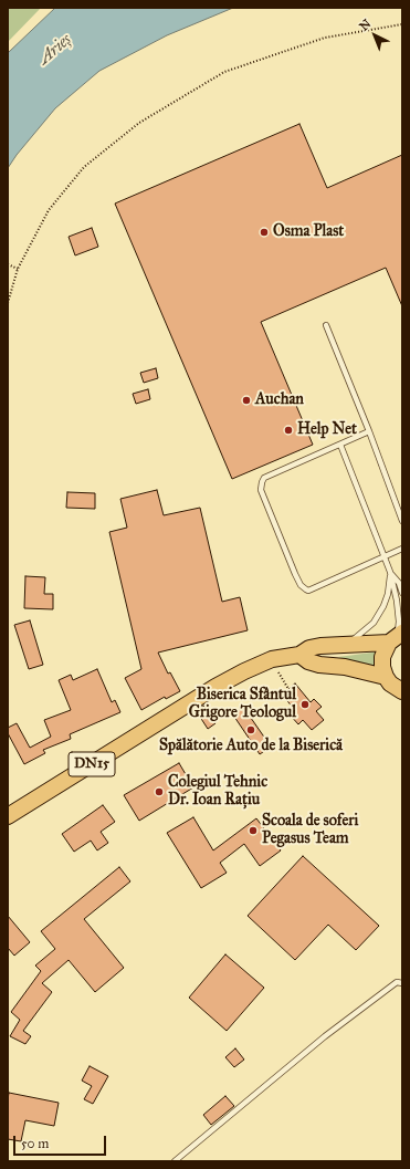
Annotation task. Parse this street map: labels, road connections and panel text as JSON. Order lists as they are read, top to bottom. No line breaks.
{"streets":{"main road":["DN15"]},"water":["Arieș"],"places":["Osma Plast","Auchan","Help Net","Biserica Sfântul Grigore Teologul","Spălătorie Auto de la Biserică","Colegiul Tehnic Dr. Ioan Rațiu","Scoala de soferi Pegasus Team"],"scale_bar":"50 m","north":"top left"}
